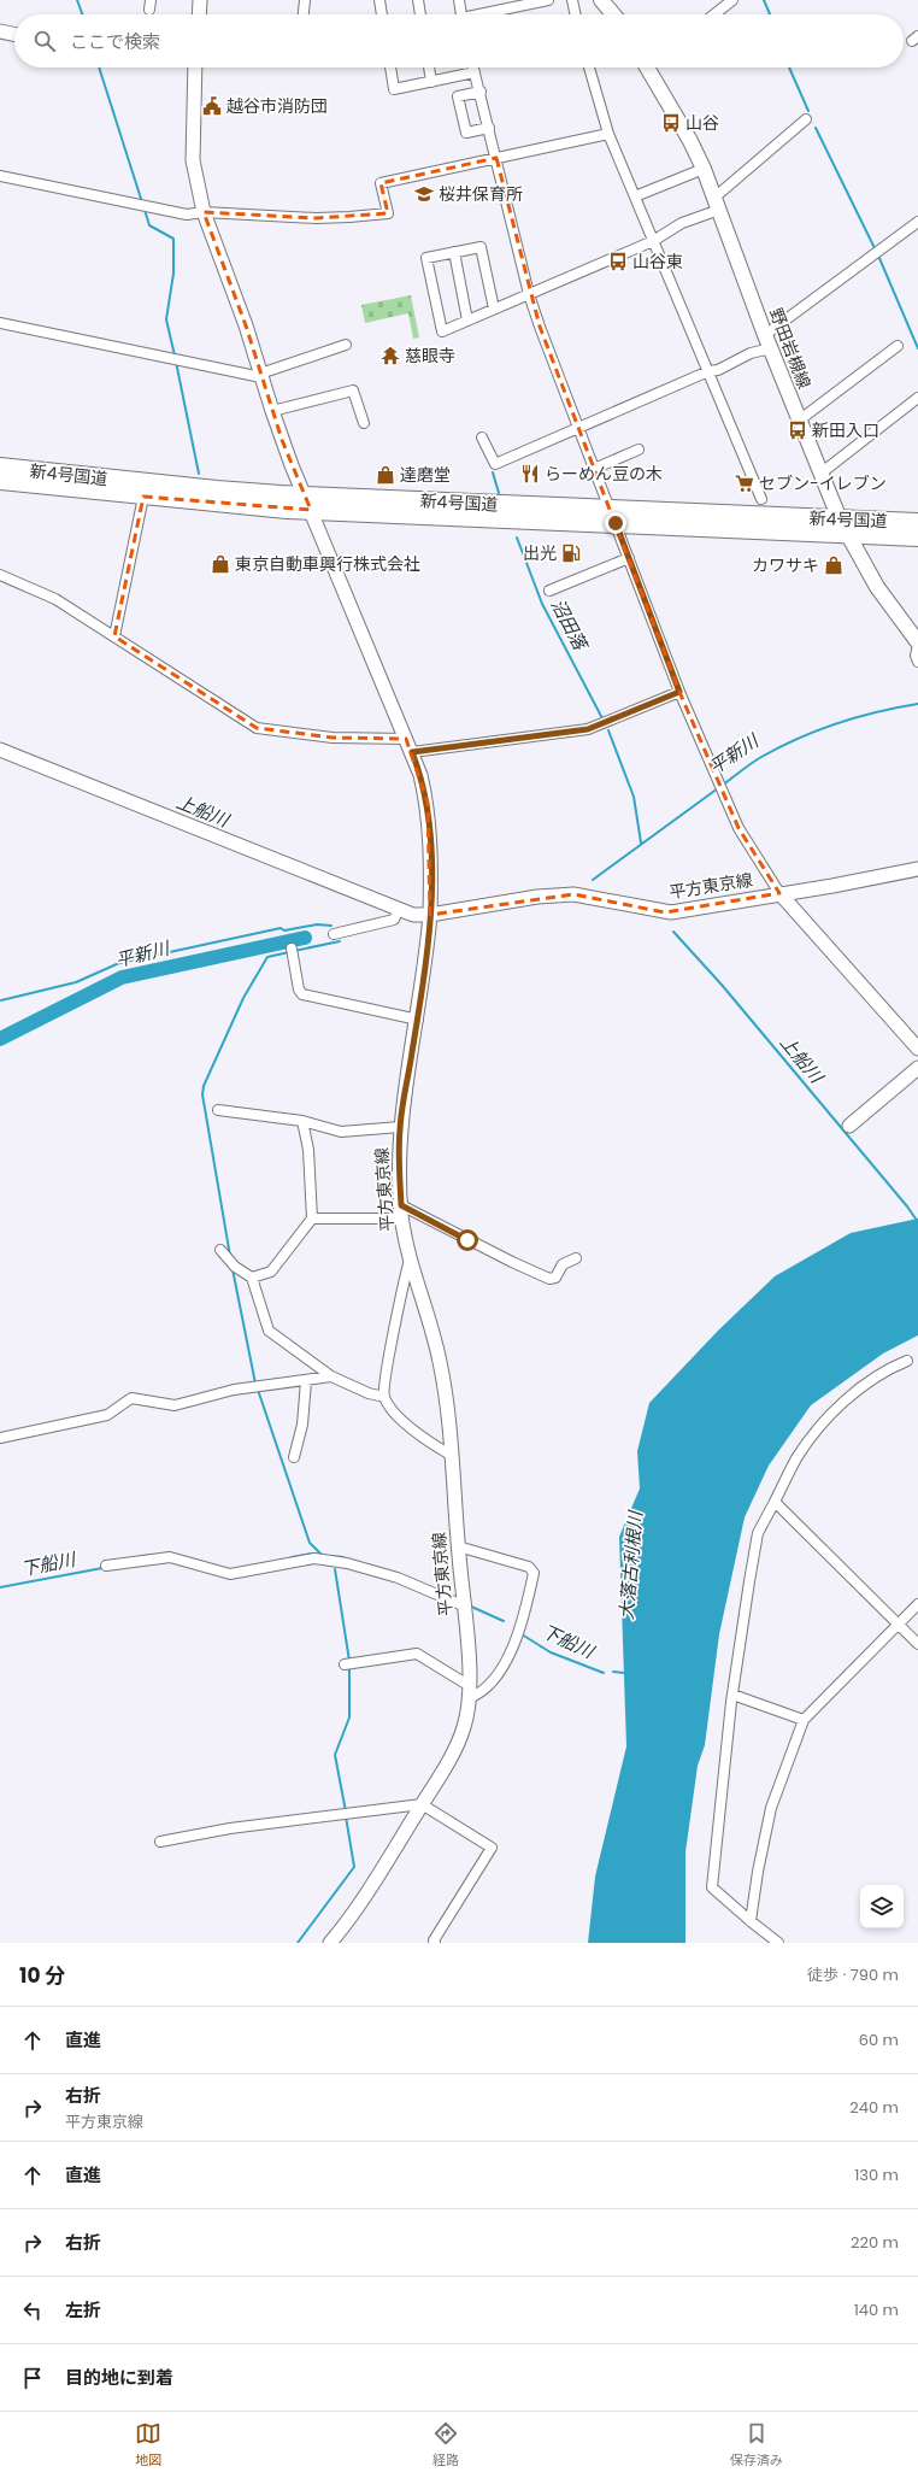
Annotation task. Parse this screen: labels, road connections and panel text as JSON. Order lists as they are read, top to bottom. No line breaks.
{"streets":{"highway":["新4号国道"],"main road":["野田岩槻線"],"street":["平方東京線"]},"crossings":[["野田岩槻線","新4号国道"]],"water":["沼田落","平新川","上船川","下船川","大落古利根川"],"places":{"public building":["越谷市消防団"],"bus stop":["山谷","山谷東","新田入口"],"school or university":["桜井保育所"],"temple":["慈眼寺"],"restaurant":["らーめん豆の木"],"shop":["達磨堂","東京自動車興行株式会社","カワサキ"],"supermarket":["セブン-イレブン"],"fuel station":["出光"]},"page":{"search":"ここで検索","heading":["10 分","徒歩 · 790 m"],"list":[["直進","60 m"],["右折","平方東京線","240 m"],["直進","130 m"],["右折","220 m"],["左折","140 m"],"目的地に到着"],"nav":["地図","経路","保存済み"]}}
